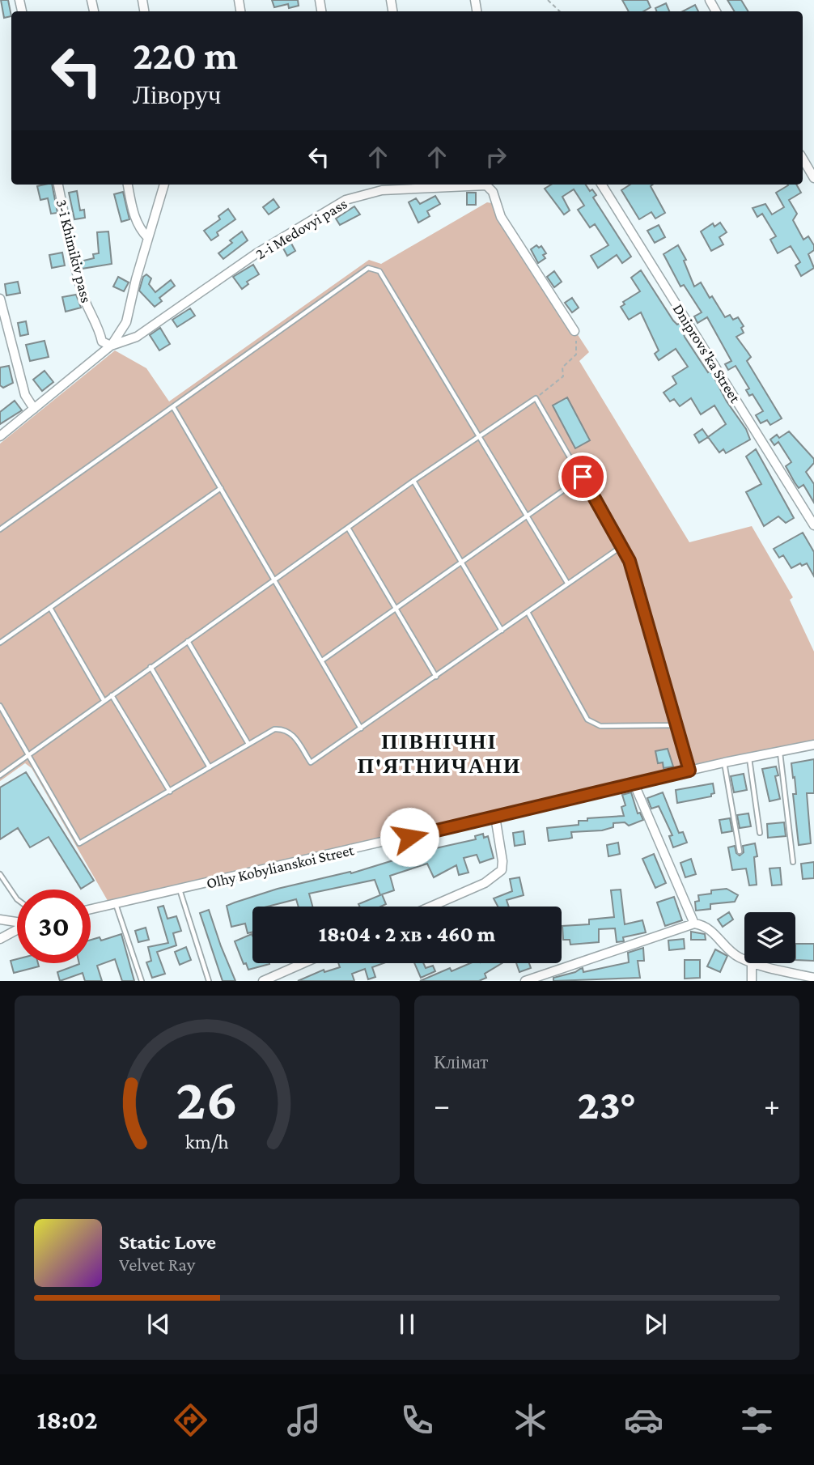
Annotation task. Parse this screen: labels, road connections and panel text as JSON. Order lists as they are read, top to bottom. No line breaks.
{"streets":{"street":["2-i Medovyi pass","3-i Khimikiv pass","Dniprovs'ka Street","Olhy Kobylianskoi Street"]},"crossings":[["2-i Medovyi pass","3-i Khimikiv pass"]],"districts":["ПІВНІЧНІ П'ЯТНИЧАНИ"],"page":{"turn":["220 m","Ліворуч"],"limit":"30","trip":"18:04 · 2 хв · 460 m","tile":"Клімат","heat":["−","23°","+"],"song":["Static Love","Velvet Ray"],"tabs":"18:02","gauge":["26","km/h"]}}
